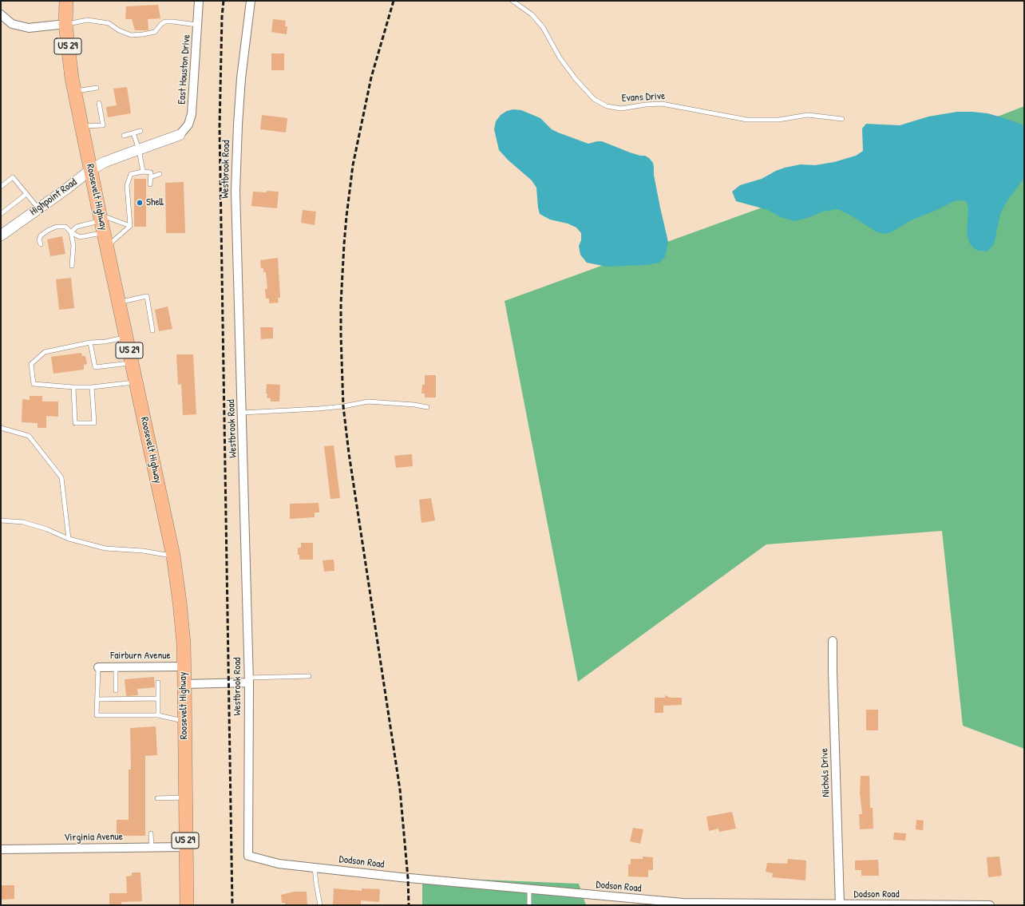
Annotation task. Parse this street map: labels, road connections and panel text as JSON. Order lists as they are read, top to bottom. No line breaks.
{"streets":{"main road":["US 29","Roosevelt Highway"],"street":["East Houston Drive","Westbrook Road","Highpoint Road","Fairburn Avenue","Nichols Drive","Virginia Avenue","Dodson Road"],"lane":["Evans Drive"]},"crossings":[["East Houston Drive","Highpoint Road"],["Westbrook Road","Dodson Road"],["Highpoint Road","Roosevelt Highway"],["Roosevelt Highway","Fairburn Avenue"],["Roosevelt Highway","Virginia Avenue"],["Nichols Drive","Dodson Road"]],"places":["Shell"]}
